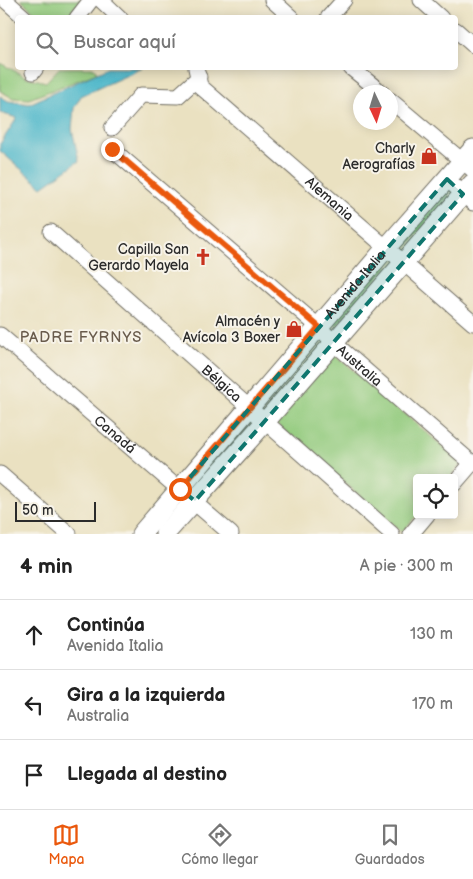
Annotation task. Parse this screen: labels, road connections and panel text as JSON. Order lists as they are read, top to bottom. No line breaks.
{"streets":{"main road":["Avenida Italia"],"street":["Alemania","Australia","Bélgica","Canadá"]},"crossings":[["Alemania","Avenida Italia"],["Avenida Italia","Australia"],["Avenida Italia","Bélgica"],["Avenida Italia","Canadá"]],"districts":["PADRE FYRNYS"],"places":{"shop":["Charly Aerografías","Almacén y Avícola 3 Boxer"],"church":["Capilla San Gerardo Mayela"]},"scale_bar":"50 m","north":"bottom","page":{"search":"Buscar aquí","scale":"50 m","heading":["4 min","A pie · 300 m"],"list":[["Continúa","Avenida Italia","130 m"],["Gira a la izquierda","Australia","170 m"],"Llegada al destino"],"nav":["Mapa","Cómo llegar","Guardados"]}}
